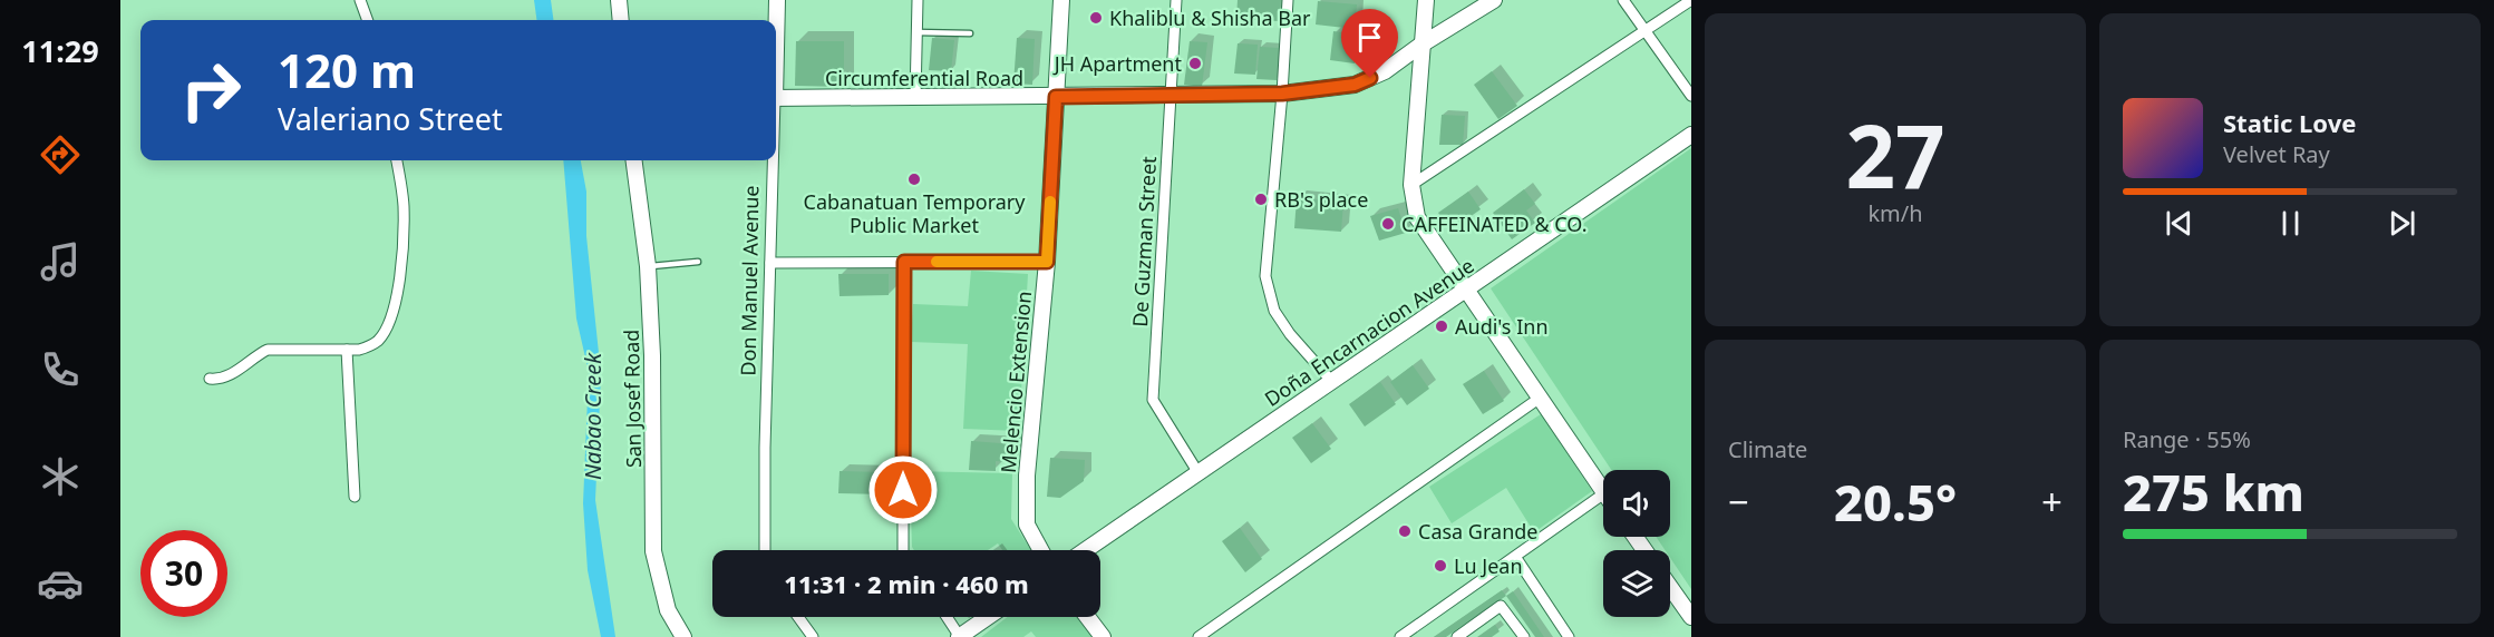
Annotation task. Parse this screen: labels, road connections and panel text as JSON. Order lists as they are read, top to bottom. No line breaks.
{"streets":{"street":["Circumferential Road","De Guzman Street","Don Manuel Avenue","Doña Encarnacion Avenue","Melencio Extension","San Josef Road"]},"crossings":[["Circumferential Road","De Guzman Street"],["Circumferential Road","Melencio Extension"],["De Guzman Street","Doña Encarnacion Avenue"]],"water":["Nabao Creek"],"places":["Khaliblu & Shisha Bar","JH Apartment","Cabanatuan Temporary Public Market","RB's place","CAFFEINATED & CO.","Audi's Inn","Casa Grande","Lu Jean"],"page":{"tabs":"11:29","tile":[["27","km/h"],"Climate",["Range · 55%","275 km"]],"turn":["120 m","Valeriano Street"],"song":["Static Love","Velvet Ray"],"heat":["−","20.5°","+"],"limit":"30","trip":"11:31 · 2 min · 460 m"}}
